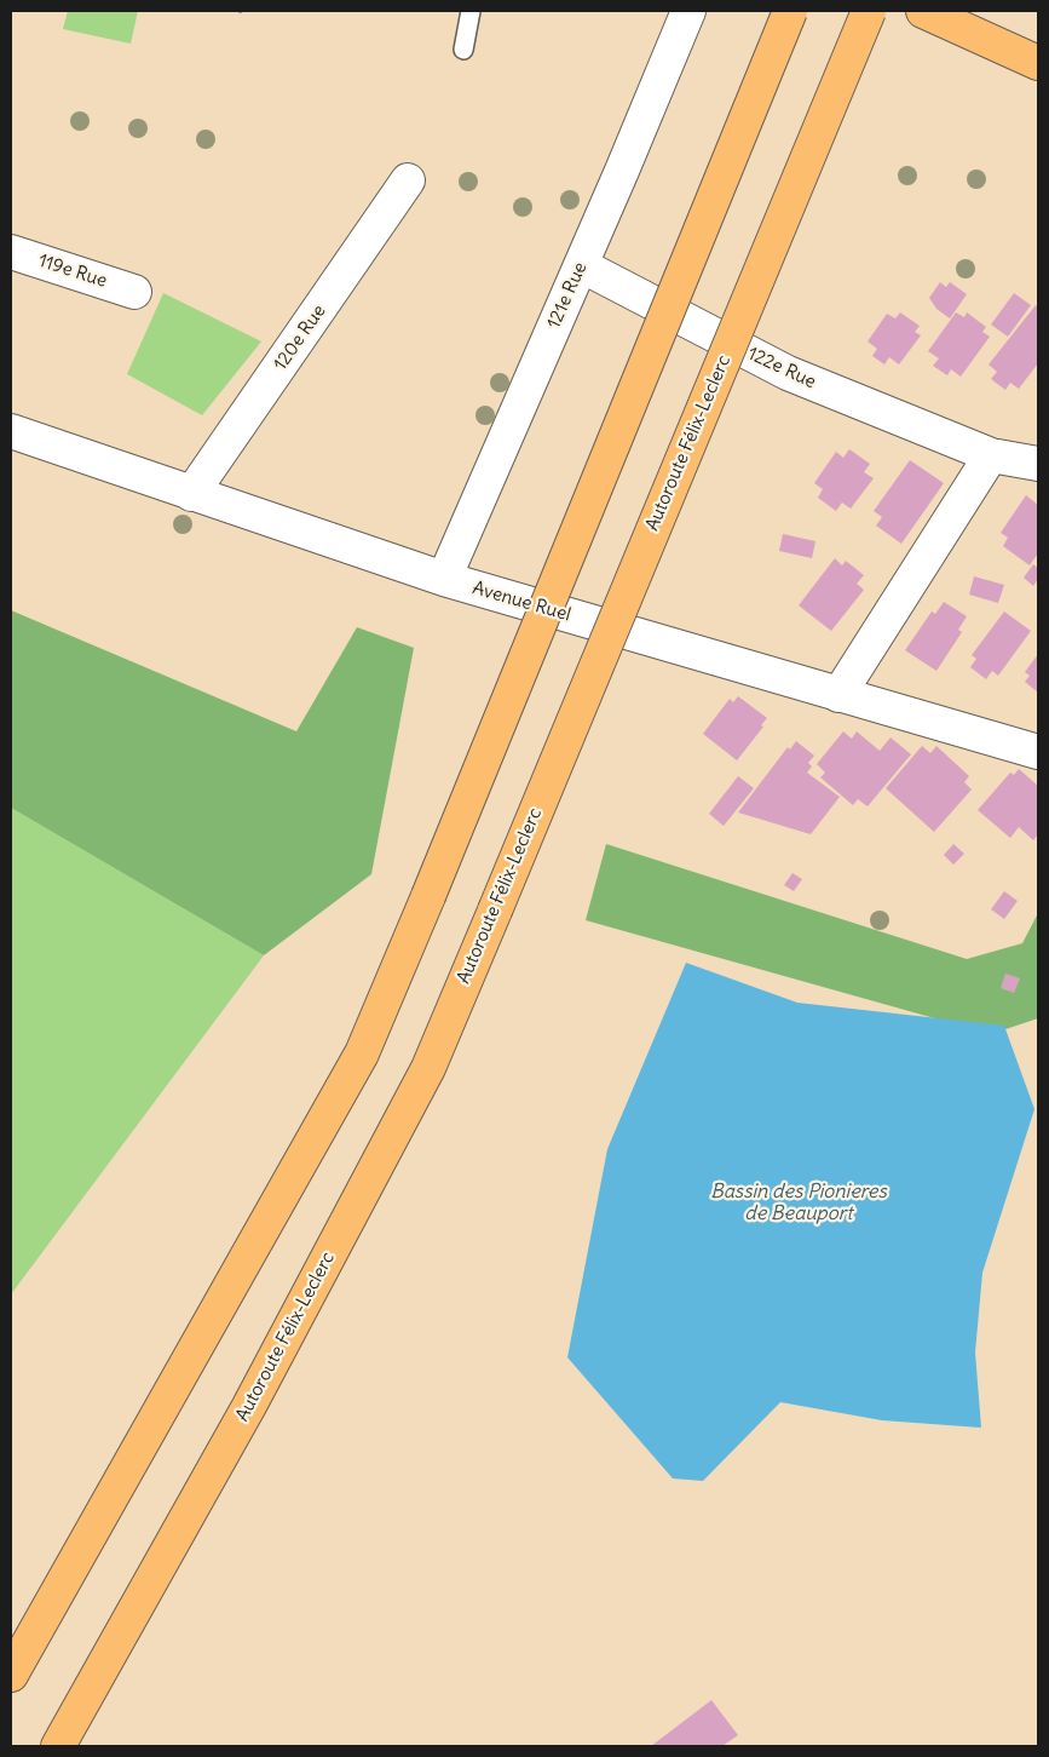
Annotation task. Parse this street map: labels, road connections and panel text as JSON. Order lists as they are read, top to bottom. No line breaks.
{"streets":{"main road":["Autoroute Félix-Leclerc"],"street":["119e Rue","121e Rue","120e Rue","122e Rue","Avenue Ruel"]},"crossings":[["121e Rue","122e Rue"],["121e Rue","Avenue Ruel"],["120e Rue","Avenue Ruel"]],"water":["Bassin des Pionieres de Beauport"]}
